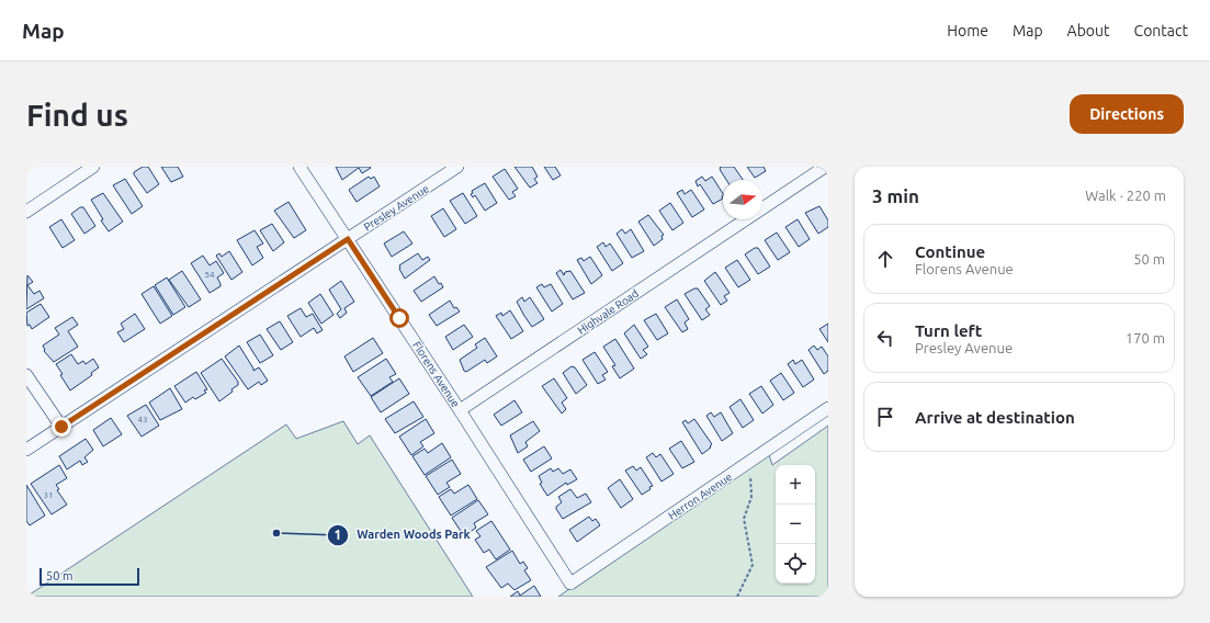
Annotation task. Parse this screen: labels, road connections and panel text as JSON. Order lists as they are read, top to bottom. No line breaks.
{"streets":{"street":["Presley Avenue","Highvale Road","Florens Avenue","Herron Avenue"]},"crossings":[["Presley Avenue","Florens Avenue"],["Highvale Road","Florens Avenue"],["Florens Avenue","Herron Avenue"]],"places":["Warden Woods Park"],"house_numbers":["54","43","31"],"scale_bar":"50 m","north":"right","page":{"header":"Map","nav":["Home","Map","About","Contact"],"buttons":"Directions","title":"Find us","heading":["3 min","Walk · 220 m"],"list":[["Continue","Florens Avenue","50 m"],["Turn left","Presley Avenue","170 m"],"Arrive at destination"],"map_buttons":["+","−"],"scale":"50 m"}}
